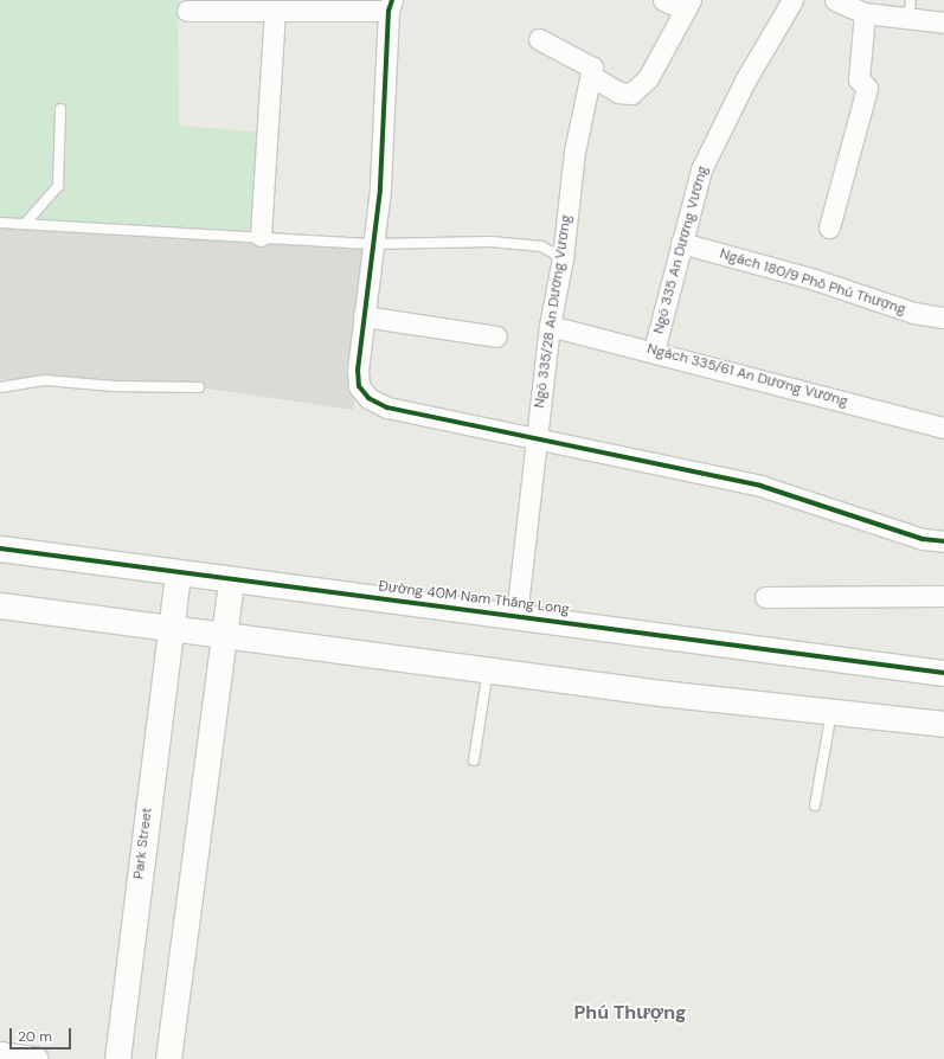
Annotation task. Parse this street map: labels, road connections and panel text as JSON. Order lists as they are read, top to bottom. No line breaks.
{"streets":{"street":["Ngõ 335 An Dương Vương","Ngách 180/9 Phố Phú Thượng","Ngõ 335/28 An Dương Vương","Ngách 335/61 An Dương Vương","Đường 40M Nam Thăng Long","Park Street"]},"crossings":[["Ngõ 335 An Dương Vương","Ngách 180/9 Phố Phú Thượng"],["Ngõ 335 An Dương Vương","Ngách 335/61 An Dương Vương"],["Ngõ 335/28 An Dương Vương","Ngách 335/61 An Dương Vương"],["Ngõ 335/28 An Dương Vương","Đường 40M Nam Thăng Long"],["Đường 40M Nam Thăng Long","Park Street"]],"districts":["Phú Thượng"],"scale_bar":"20 m"}
